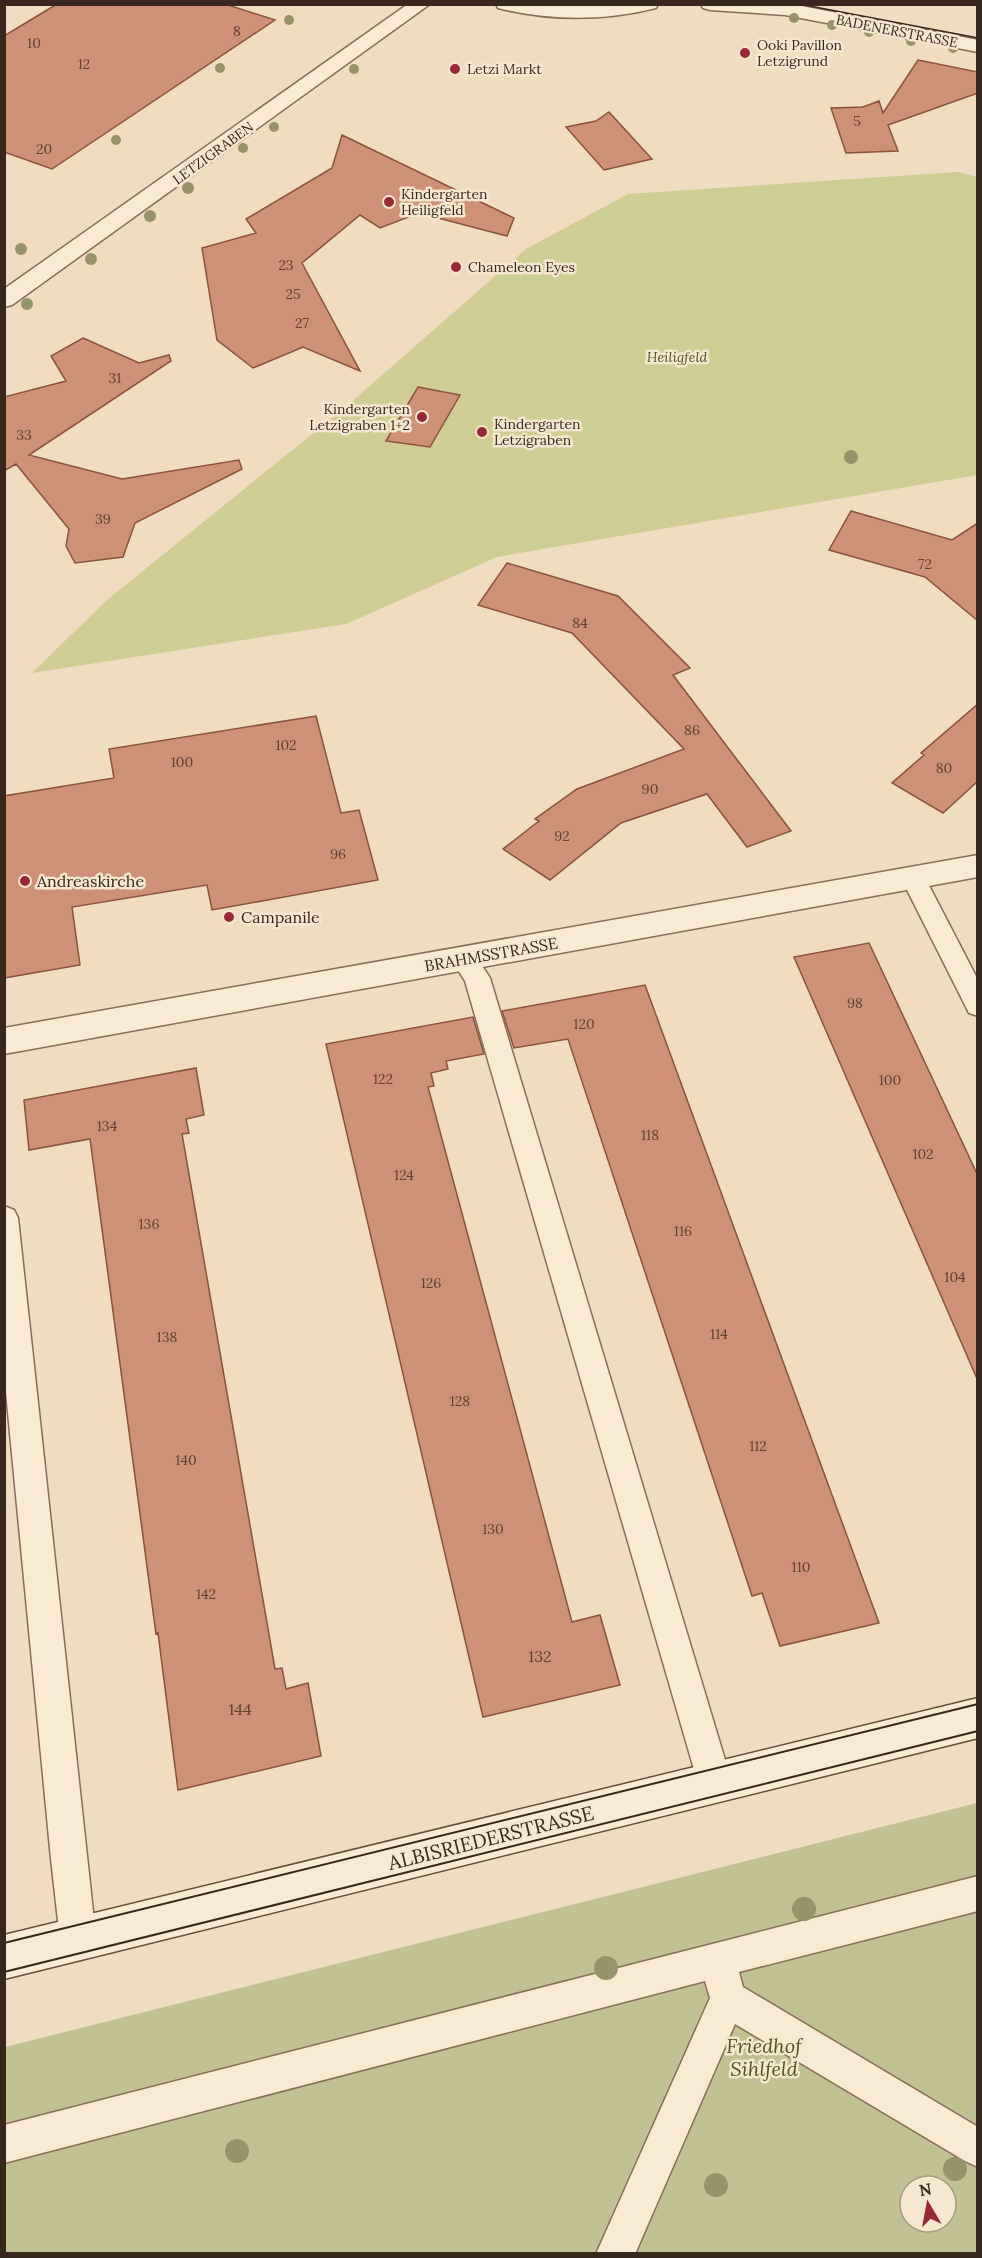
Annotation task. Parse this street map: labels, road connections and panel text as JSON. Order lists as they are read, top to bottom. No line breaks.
{"streets":{"street":["BADENERSTRASSE","LETZIGRABEN","BRAHMSSTRASSE","ALBISRIEDERSTRASSE"]},"parks":["Heiligfeld","Friedhof Sihlfeld"],"places":["Ooki Pavillon Letzigrund","Letzi Markt","Kindergarten Heiligfeld","Chameleon Eyes","Kindergarten Letzigraben 1+2","Kindergarten Letzigraben","Andreaskirche","Campanile"],"house_numbers":["8","10","12","5","20","23","25","27","31","33","39","72","84","86","102","100","80","90","92","96","98","120","122","100","134","118","102","124","136","116","104","126","114","138","128","112","140","130","110","142","132","144"],"north":"top"}
